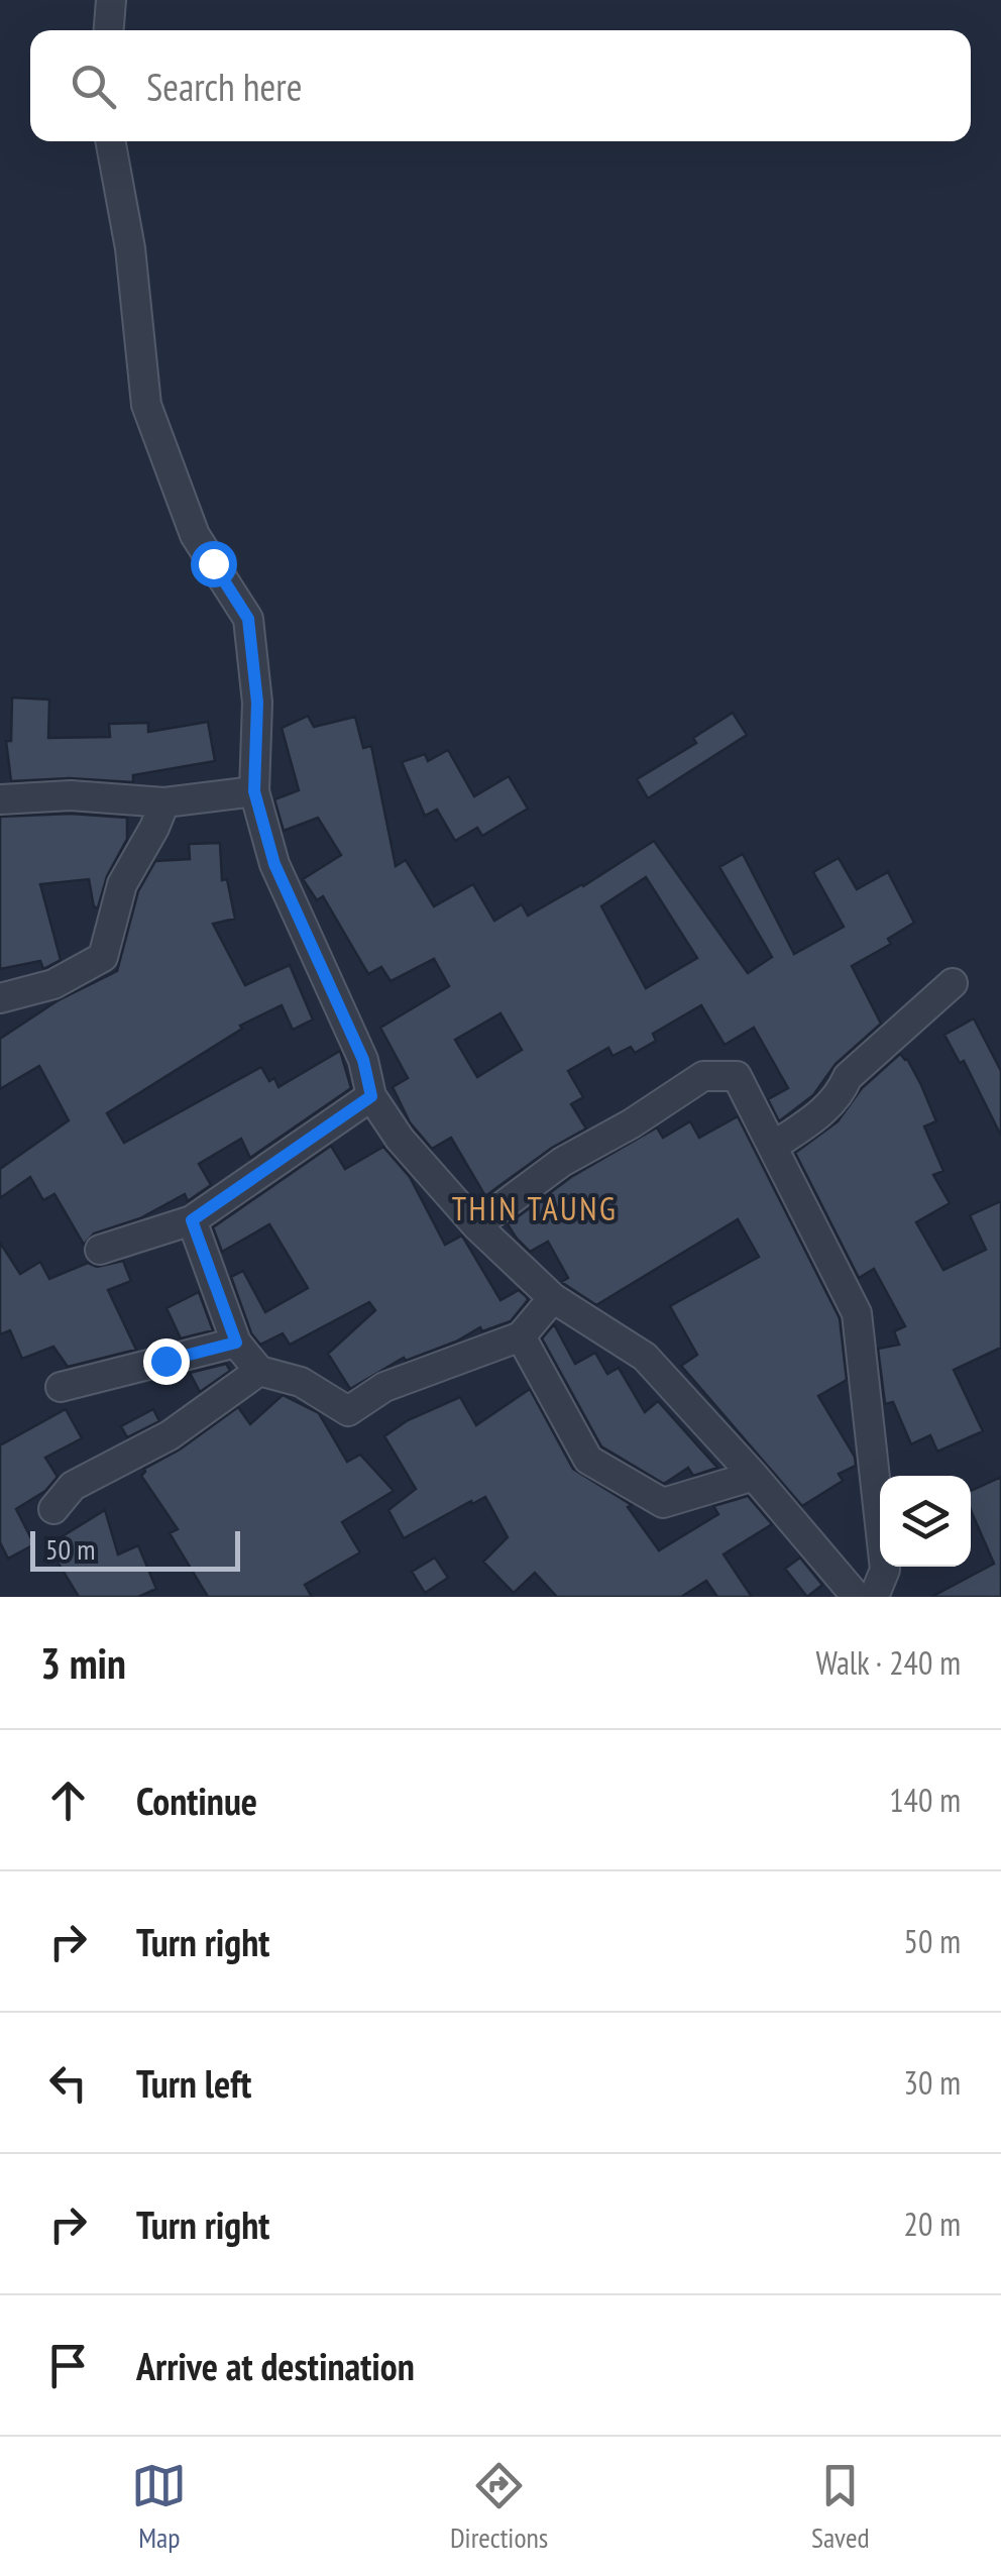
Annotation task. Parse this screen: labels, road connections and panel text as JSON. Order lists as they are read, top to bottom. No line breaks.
{"districts":["THIN TAUNG"],"scale_bar":"50 m","page":{"search":"Search here","scale":"50 m","heading":["3 min","Walk · 240 m"],"list":[["Continue","140 m"],["Turn right","50 m"],["Turn left","30 m"],["Turn right","20 m"],"Arrive at destination"],"nav":["Map","Directions","Saved"]}}
